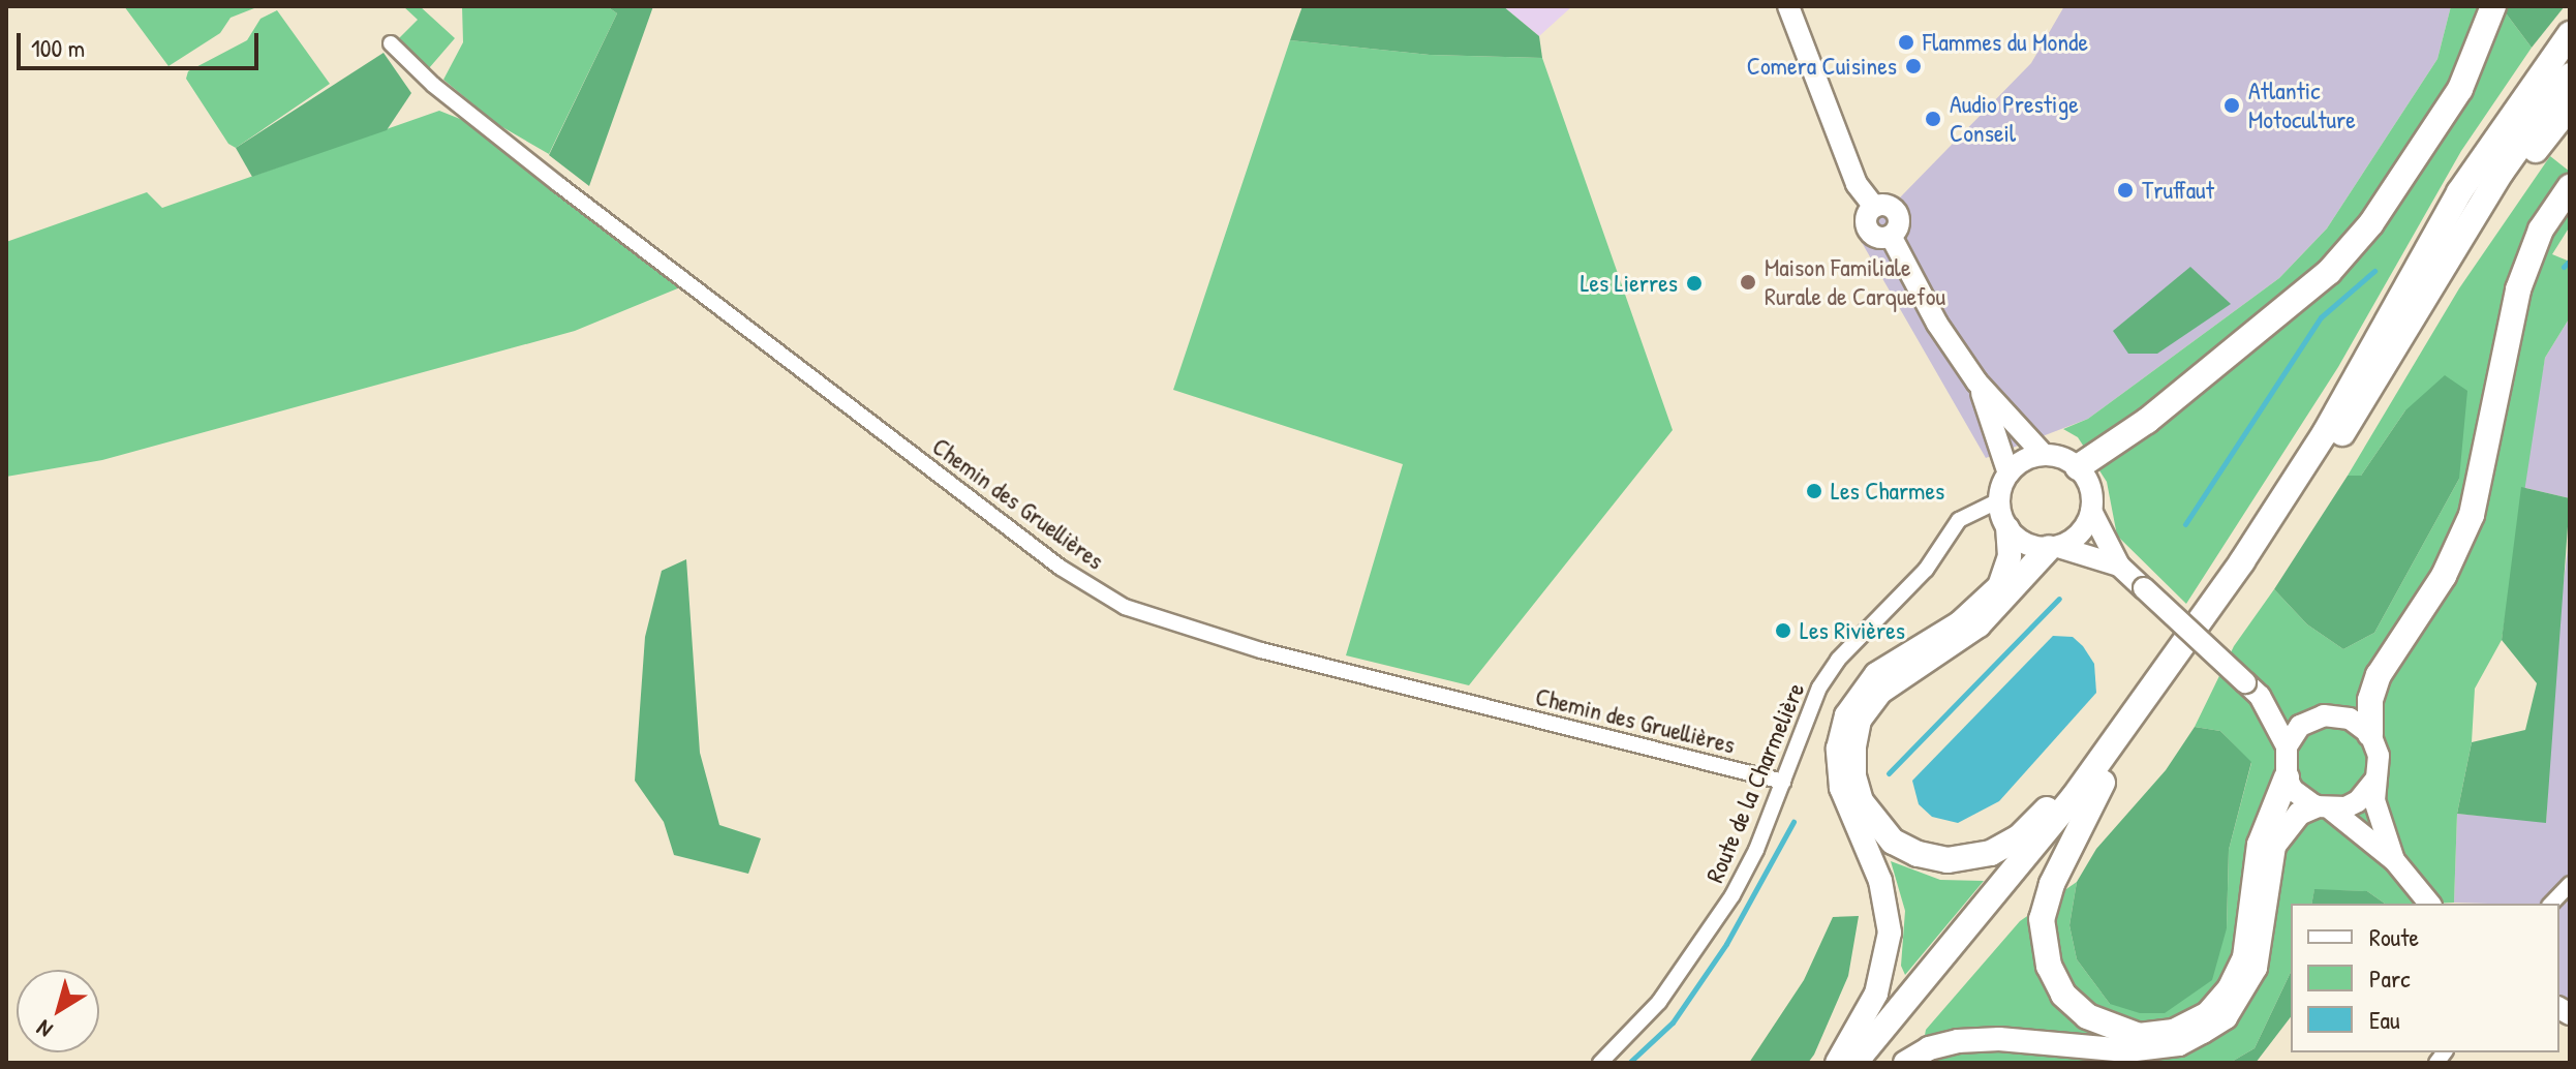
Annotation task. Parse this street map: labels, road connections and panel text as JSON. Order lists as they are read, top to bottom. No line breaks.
{"streets":{"street":["Chemin des Gruellières","Route de la Charmelière"]},"crossings":[["Chemin des Gruellières","Route de la Charmelière"]],"places":["Flammes du Monde","Comera Cuisines","Atlantic Motoculture","Audio Prestige Conseil","Truffaut","Maison Familiale Rurale de Carquefou","Les Lierres","Les Charmes","Les Rivières"],"legend":["Route","Parc","Eau"],"scale_bar":"100 m","north":"bottom left"}
